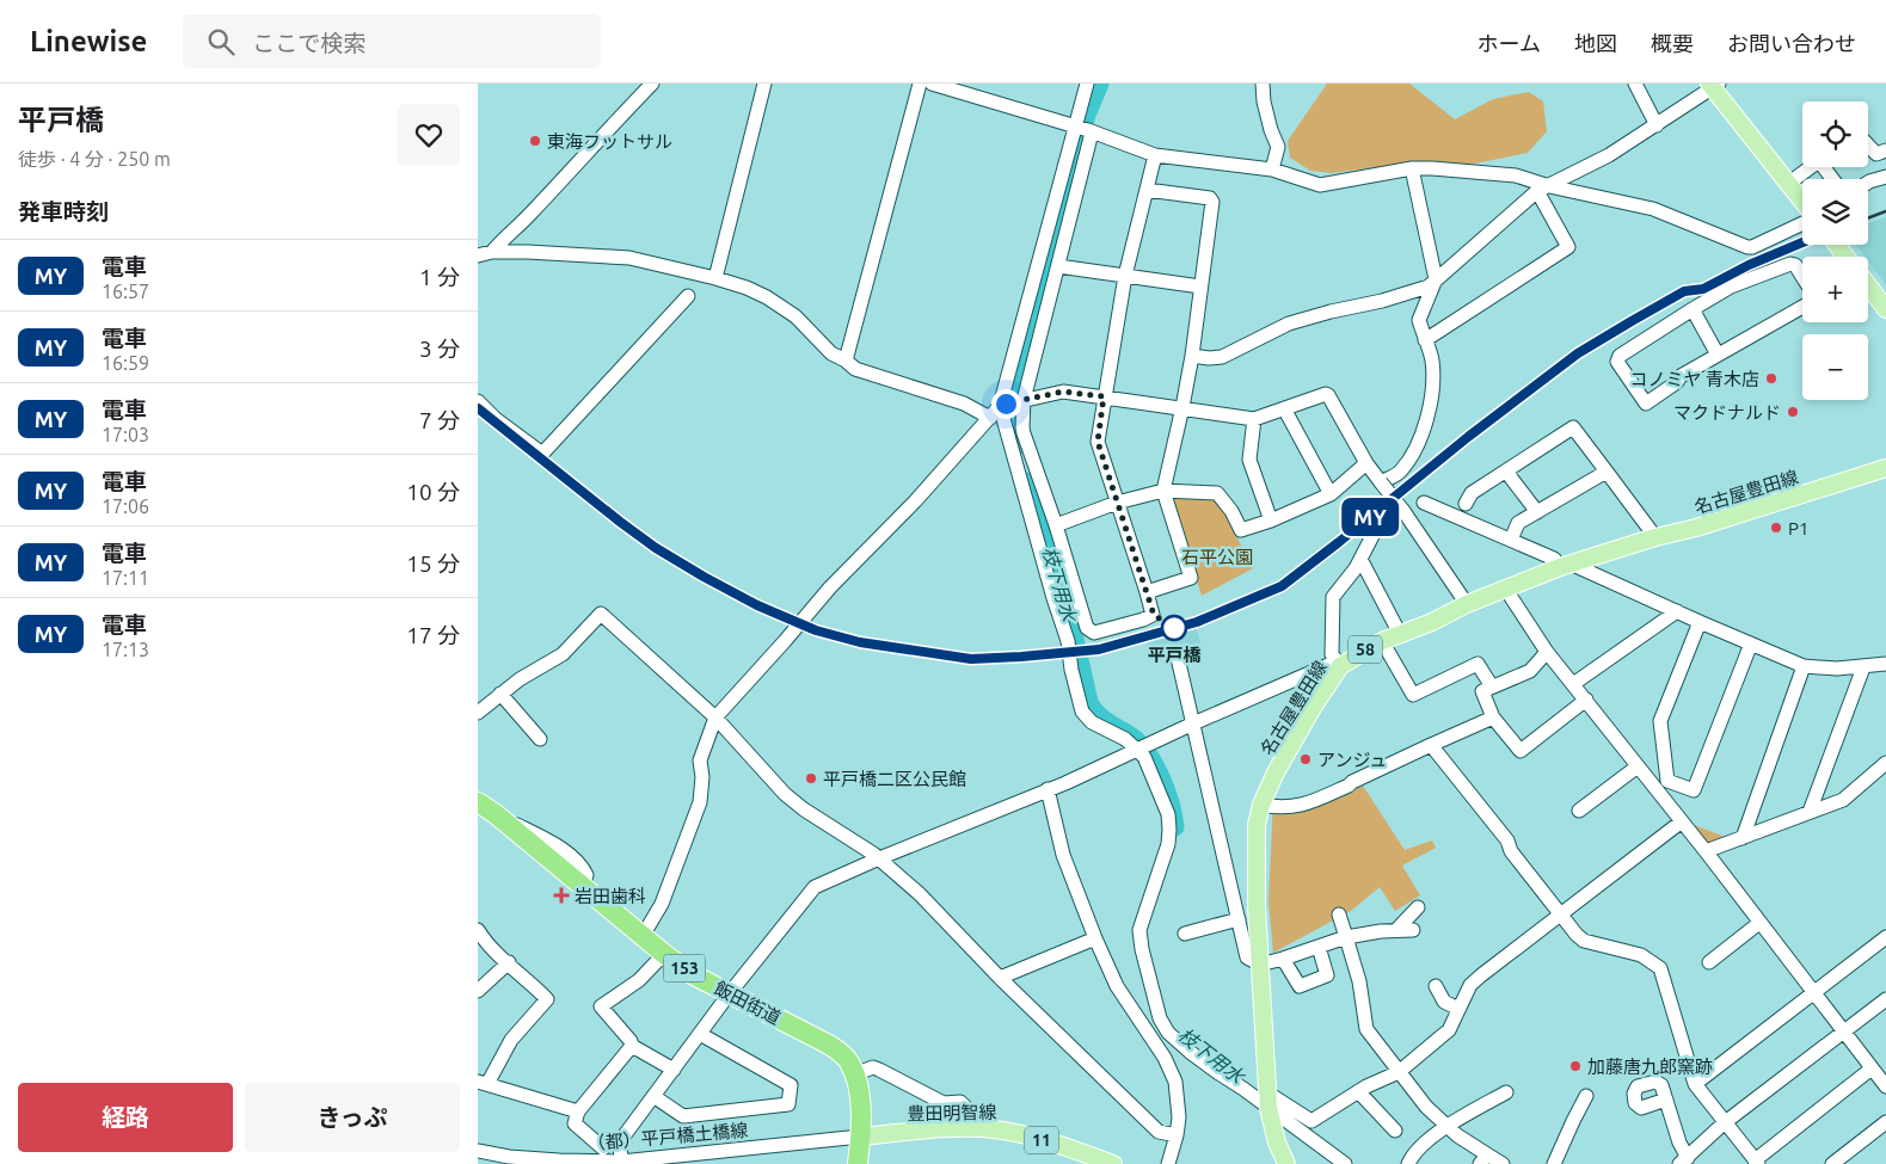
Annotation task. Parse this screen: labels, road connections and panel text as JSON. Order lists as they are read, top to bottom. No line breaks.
{"streets":{"highway":["153","飯田街道"],"main road":["名古屋豊田線","58","豊田明智線","11"],"street":["（都）平戸橋土橋線"]},"crossings":[["153","飯田街道"],["153","豊田明智線"],["153","（都）平戸橋土橋線"],["飯田街道","豊田明智線"],["飯田街道","（都）平戸橋土橋線"],["豊田明智線","（都）平戸橋土橋線"]],"water":["枝下用水"],"parks":["石平公園"],"places":{"other":["東海フットサル","コノミヤ 青木店","マクドナルド","P1","平戸橋","アンジュ","平戸橋二区公民館","加藤唐九郎窯跡"],"health":["岩田歯科"]},"page":{"header":"Linewise","search":"ここで検索","nav":["ホーム","地図","概要","お問い合わせ"],"heading":[["平戸橋","徒歩 · 4 分 · 250 m"],"発車時刻"],"on_map":"MY","map_buttons":["+","−"],"list":[{"mark":"MY","name":"電車","note":"16:57","value":"1 分"},{"mark":"MY","name":"電車","note":"16:59","value":"3 分"},{"mark":"MY","name":"電車","note":"17:03","value":"7 分"},{"mark":"MY","name":"電車","note":"17:06","value":"10 分"},{"mark":"MY","name":"電車","note":"17:11","value":"15 分"},{"mark":"MY","name":"電車","note":"17:13","value":"17 分"}],"buttons":["経路","きっぷ"]}}
